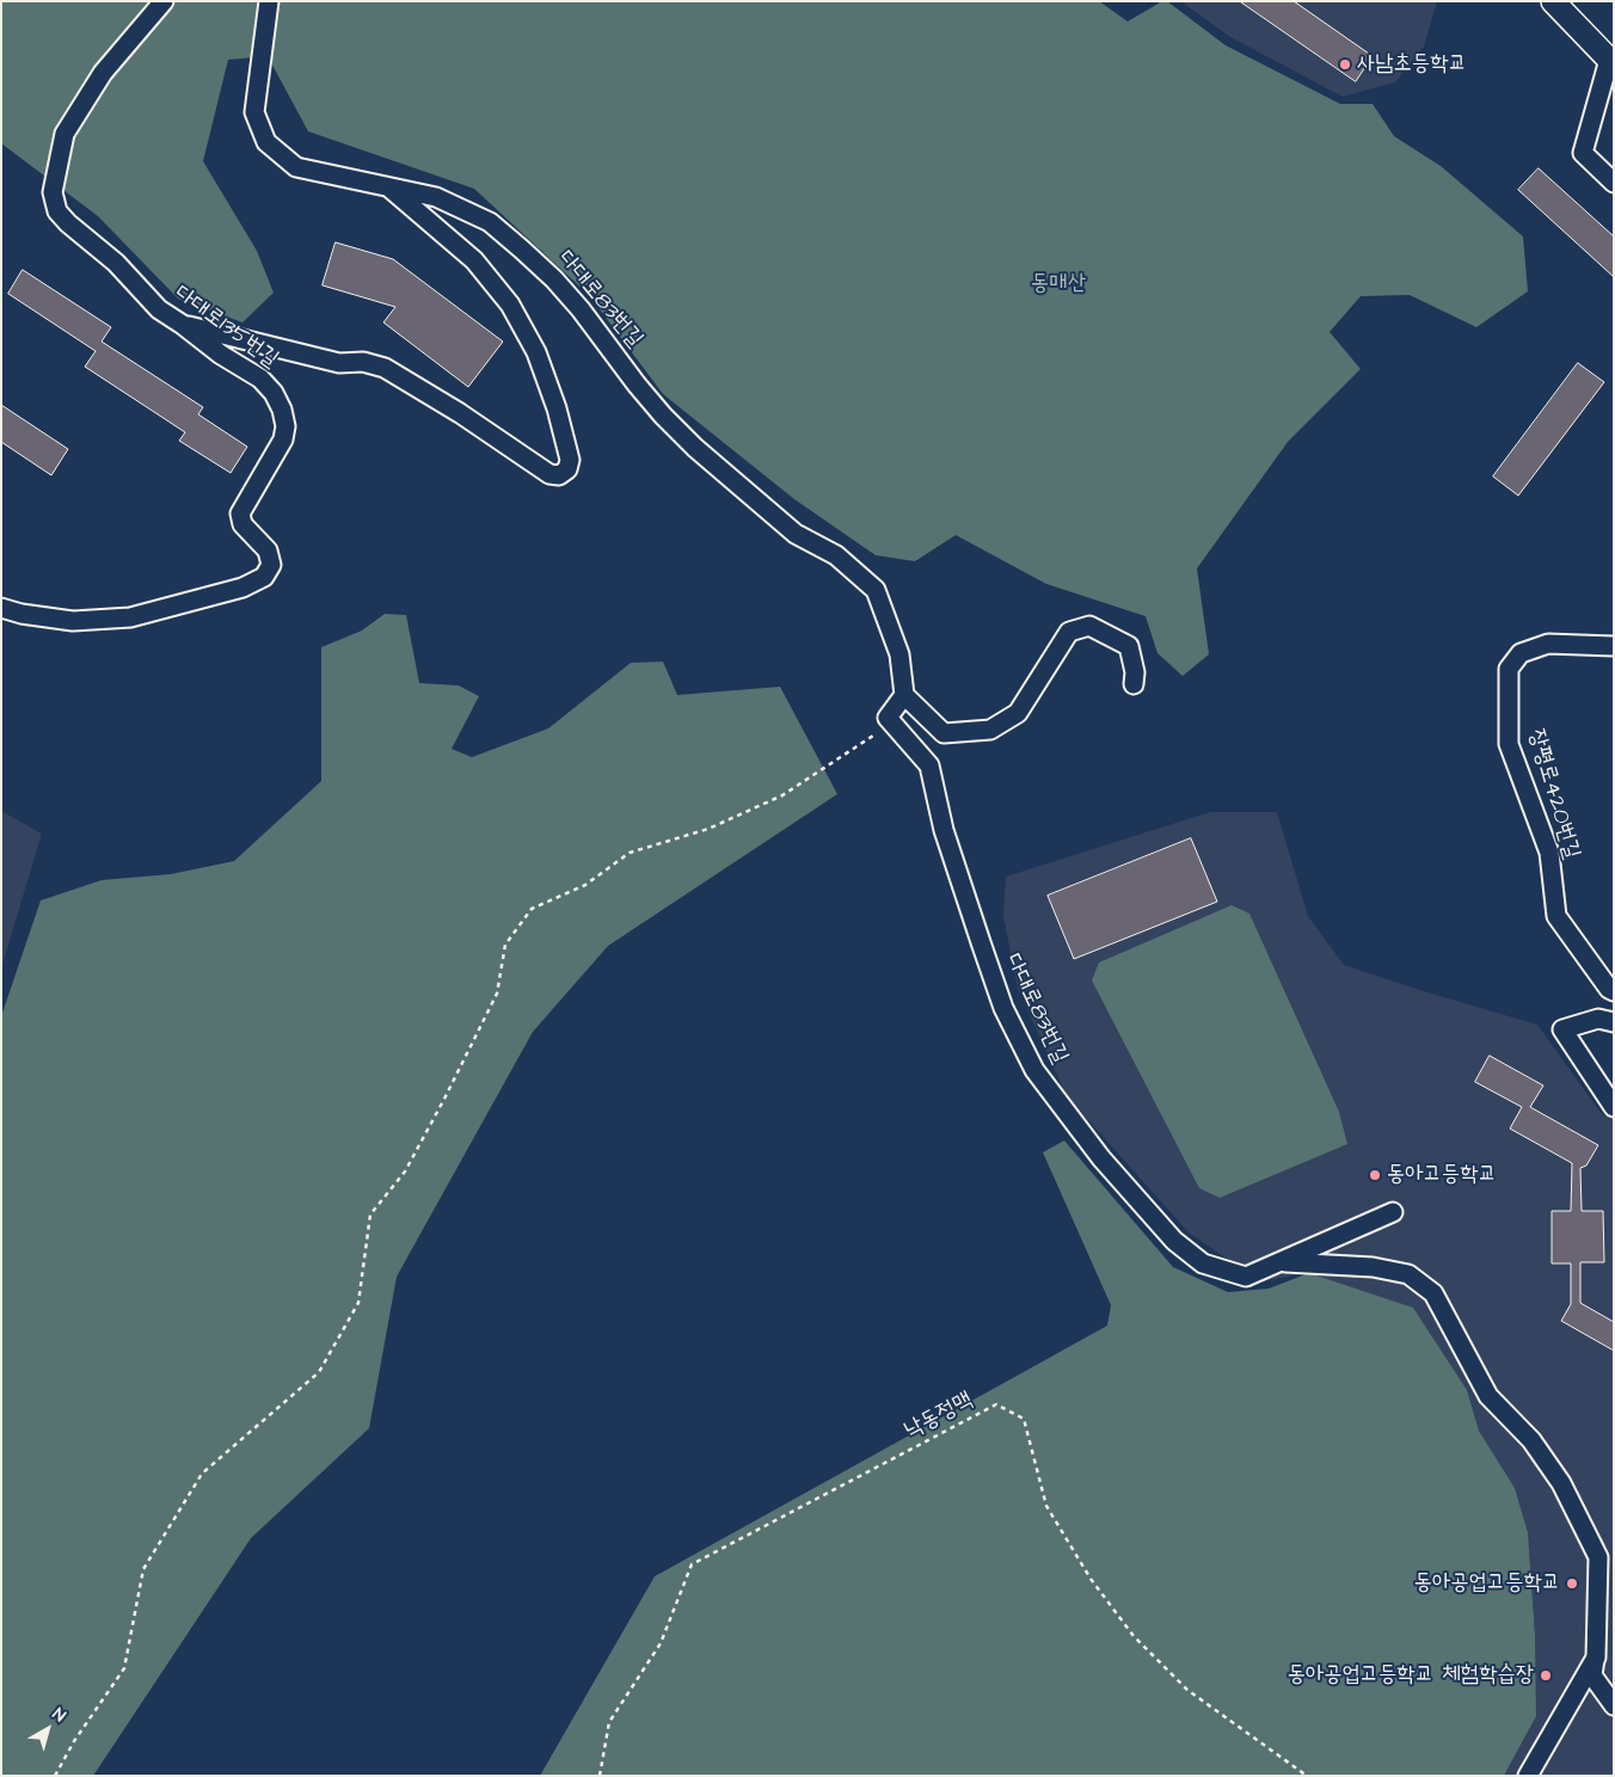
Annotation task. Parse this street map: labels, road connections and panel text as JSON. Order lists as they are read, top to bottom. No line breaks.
{"streets":{"street":["다대로83번길","다대로135번길","장평로420번길"],"path":["낙동정맥"]},"parks":["동매산"],"places":["사남초등학교","동아고등학교","동아공업고등학교","동아공업고등학교 체험학습장"],"north":"top right"}
